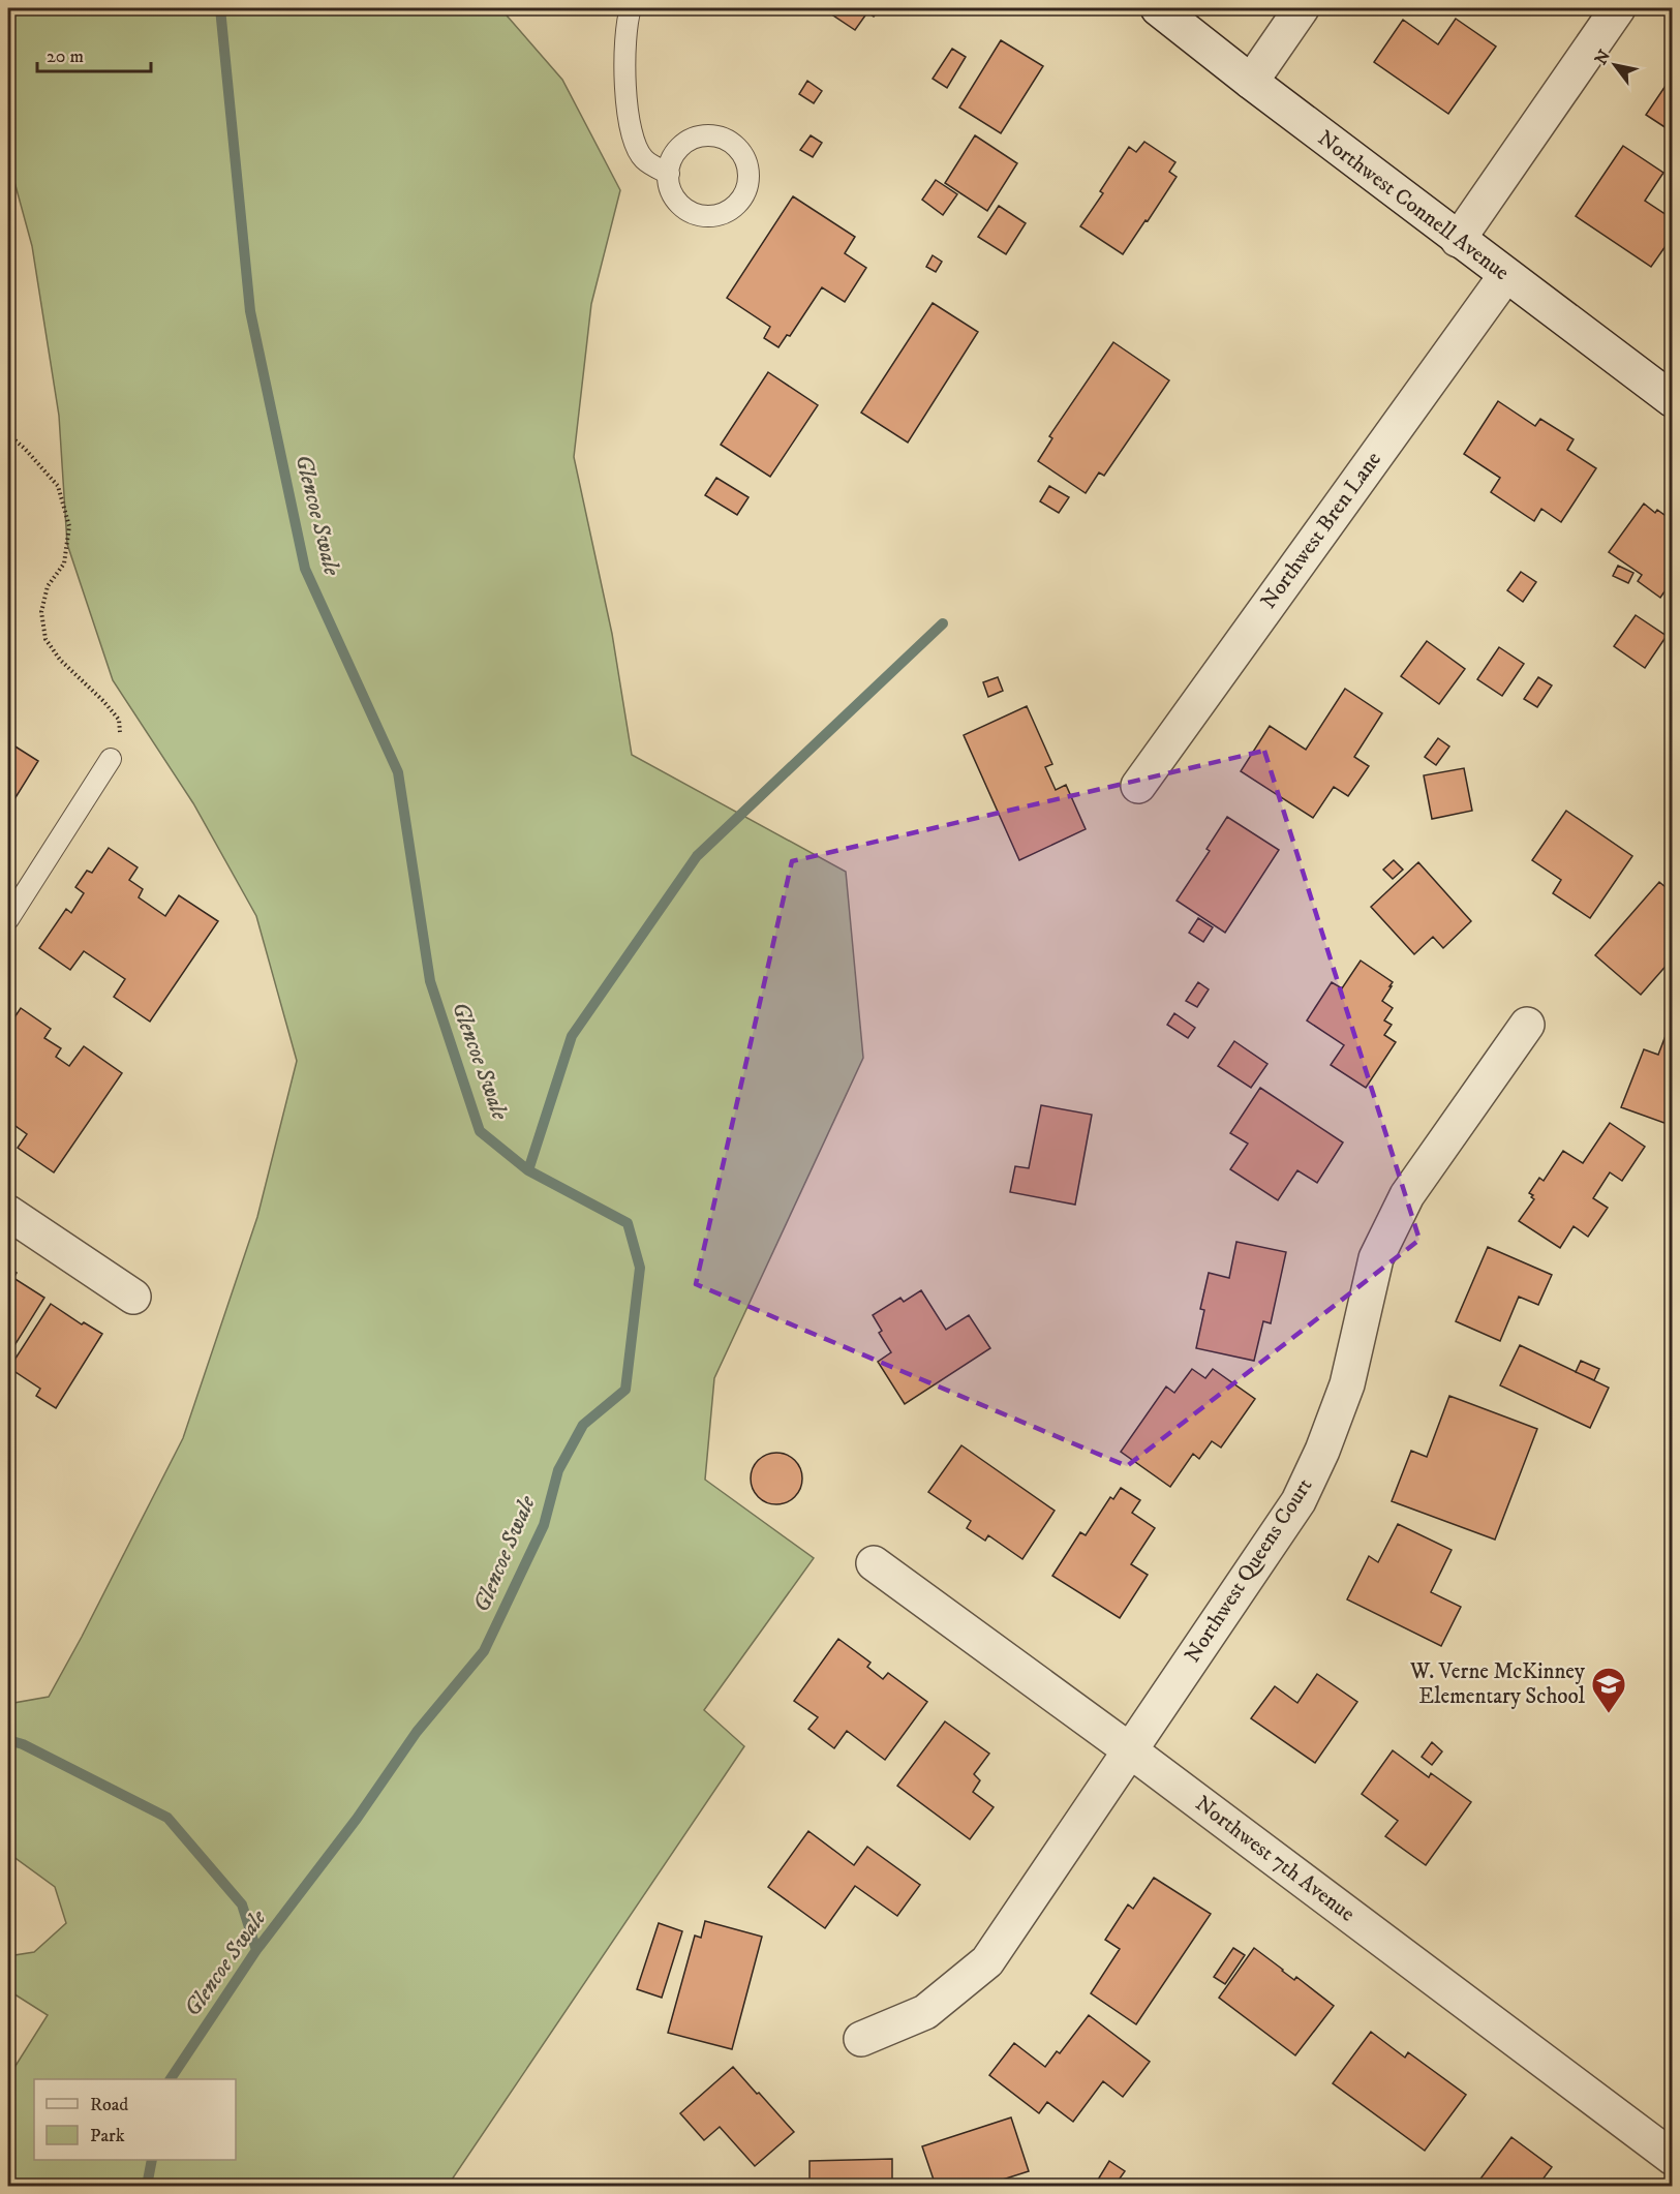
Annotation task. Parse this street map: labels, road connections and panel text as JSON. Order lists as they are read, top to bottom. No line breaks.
{"streets":{"street":["Northwest Connell Avenue","Northwest Bren Lane","Northwest Queens Court","Northwest 7th Avenue"]},"crossings":[["Northwest Connell Avenue","Northwest Bren Lane"],["Northwest Queens Court","Northwest 7th Avenue"]],"water":["Glencoe Swale"],"places":{"school or university":["W. Verne McKinney Elementary School"]},"legend":["Road","Park"],"scale_bar":"20 m","north":"top left"}
